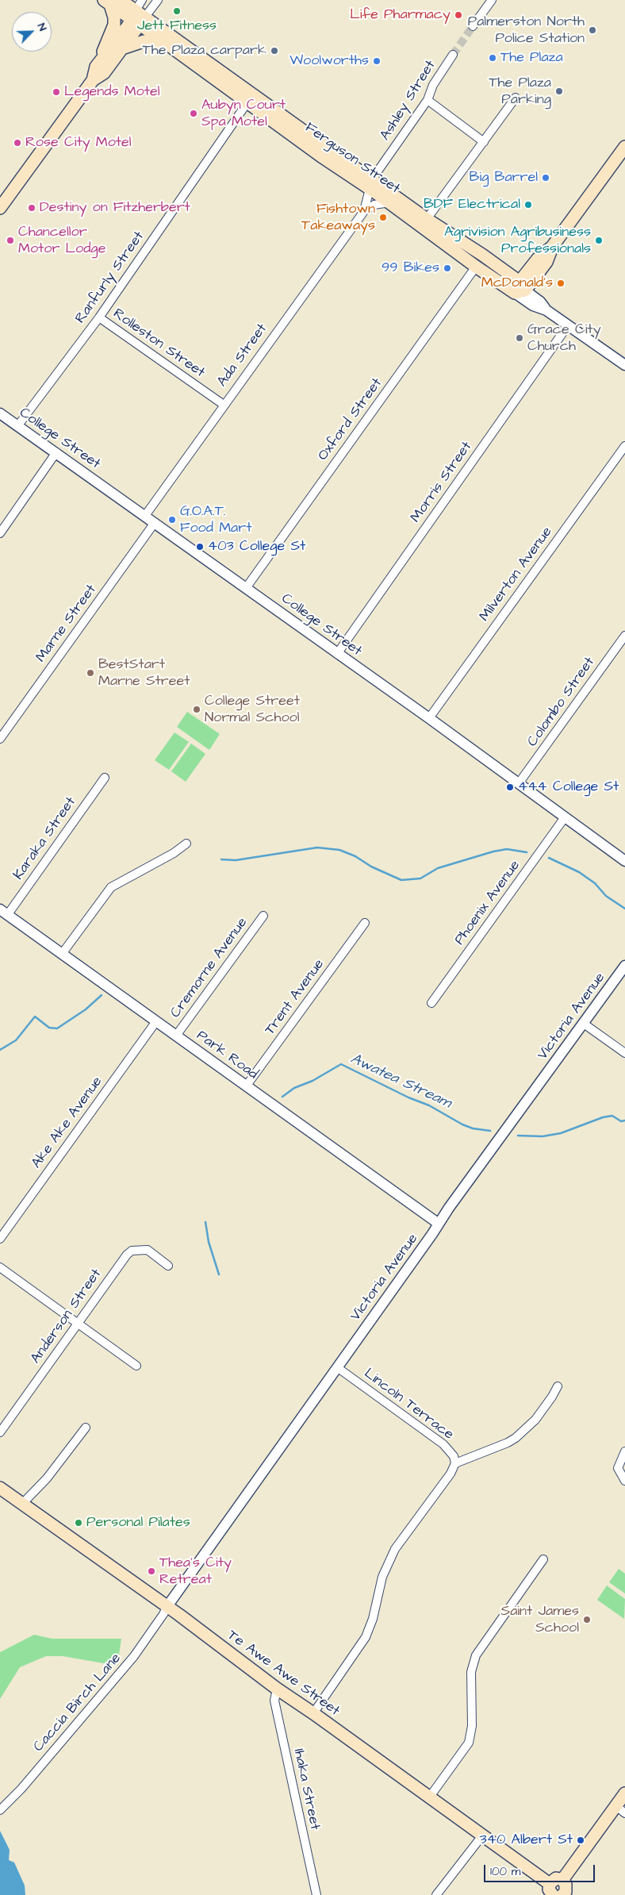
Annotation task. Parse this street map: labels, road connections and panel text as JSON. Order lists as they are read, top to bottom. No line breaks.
{"streets":{"main road":["Ferguson Street","Te Awe Awe Street"],"street":["Ashley Street","Ranfurly Street","Rolleston Street","Ada Street","Oxford Street","College Street","Morris Street","Milverton Avenue","Marne Street","Colombo Street","Karaka Street","Phoenix Avenue","Cremorne Avenue","Trent Avenue","Victoria Avenue","Park Road","Ake Ake Avenue","Anderson Street","Lincoln Terrace","Caccia Birch Lane","Ihaka Street"]},"crossings":[["Ashley Street","Ferguson Street"],["Ashley Street","Ada Street"],["Ferguson Street","Ranfurly Street"],["Ferguson Street","Ada Street"],["Ferguson Street","Oxford Street"],["Ferguson Street","Morris Street"],["Ranfurly Street","Rolleston Street"],["Ranfurly Street","College Street"],["Rolleston Street","Ada Street"],["Ada Street","College Street"],["Oxford Street","College Street"],["College Street","Morris Street"],["College Street","Milverton Avenue"],["College Street","Marne Street"],["College Street","Colombo Street"],["College Street","Phoenix Avenue"],["Karaka Street","Park Road"],["Cremorne Avenue","Park Road"],["Trent Avenue","Park Road"],["Victoria Avenue","Park Road"],["Victoria Avenue","Lincoln Terrace"],["Victoria Avenue","Te Awe Awe Street"],["Victoria Avenue","Caccia Birch Lane"],["Park Road","Ake Ake Avenue"],["Te Awe Awe Street","Caccia Birch Lane"],["Te Awe Awe Street","Ihaka Street"]],"water":["Awatea Stream"],"places":["Jett Fitness","Life Pharmacy","Palmerston North Police Station","The Plaza carpark","The Plaza","Woolworths","The Plaza Parking","Legends Motel","Aubyn Court Spa Motel","Rose City Motel","Big Barrel","BDF Electrical","Destiny on Fitzherbert","Fishtown Takeaways","Chancellor Motor Lodge","Agrivision Agribusiness Professionals","99 Bikes","McDonald's","Grace City Church","G.O.A.T. Food Mart","403 College St","BestStart Marne Street","College Street Normal School","444 College St","Personal Pilates","Thea's City Retreat","Saint James School","340 Albert St"],"scale_bar":"100 m","north":"top right"}
